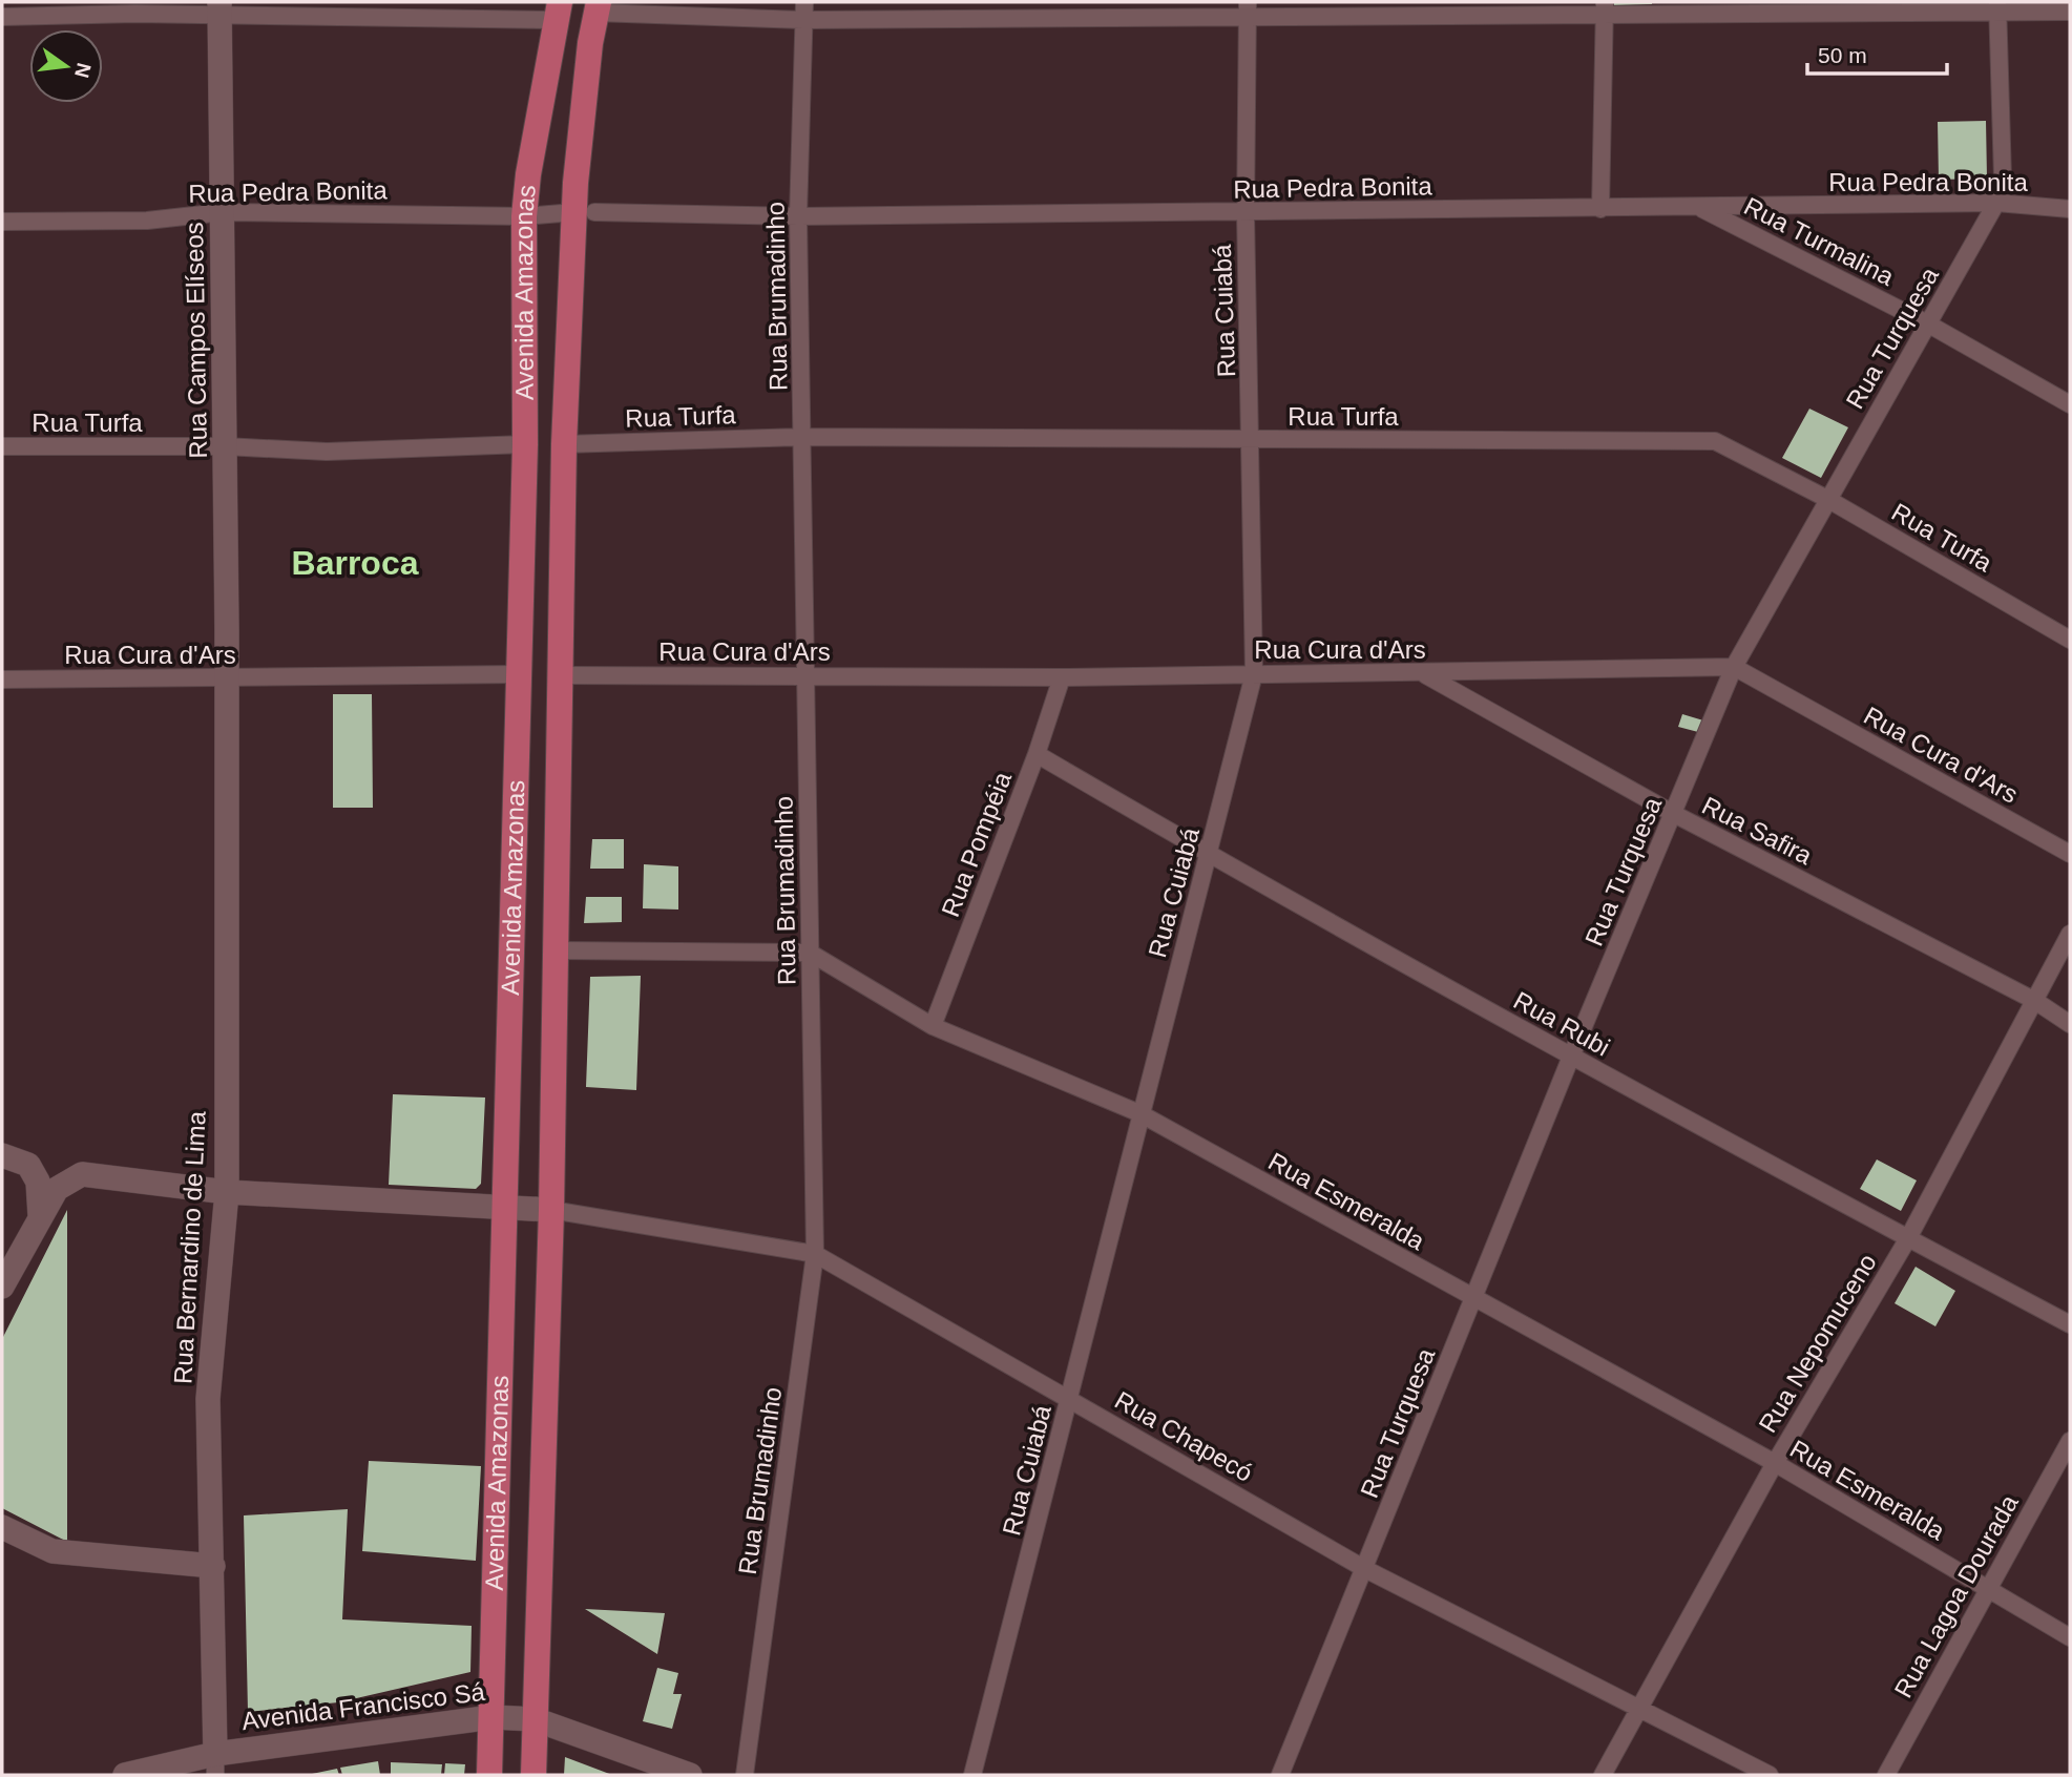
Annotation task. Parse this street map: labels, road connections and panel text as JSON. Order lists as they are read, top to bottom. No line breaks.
{"streets":{"main road":["Avenida Amazonas"],"street":["Rua Pedra Bonita","Rua Turmalina","Rua Brumadinho","Rua Cuiabá","Rua Turquesa","Rua Campos Elíseos","Rua Turfa","Rua Cura d'Ars","Rua Safira","Rua Pompéia","Rua Rubi","Rua Esmeralda","Rua Bernardino de Lima","Rua Nepomuceno","Rua Chapecó","Rua Lagoa Dourada","Avenida Francisco Sá"]},"crossings":[["Rua Pedra Bonita","Rua Turmalina"],["Rua Pedra Bonita","Avenida Amazonas"],["Rua Pedra Bonita","Rua Brumadinho"],["Rua Pedra Bonita","Rua Cuiabá"],["Rua Pedra Bonita","Rua Turquesa"],["Rua Pedra Bonita","Rua Campos Elíseos"],["Rua Turmalina","Rua Turquesa"],["Avenida Amazonas","Rua Turfa"],["Avenida Amazonas","Rua Cura d'Ars"],["Avenida Amazonas","Rua Chapecó"],["Avenida Amazonas","Avenida Francisco Sá"],["Rua Brumadinho","Rua Turfa"],["Rua Brumadinho","Rua Cura d'Ars"],["Rua Brumadinho","Rua Esmeralda"],["Rua Brumadinho","Rua Chapecó"],["Rua Cuiabá","Rua Turfa"],["Rua Cuiabá","Rua Cura d'Ars"],["Rua Cuiabá","Rua Rubi"],["Rua Cuiabá","Rua Esmeralda"],["Rua Cuiabá","Rua Chapecó"],["Rua Turquesa","Rua Turfa"],["Rua Turquesa","Rua Cura d'Ars"],["Rua Turquesa","Rua Safira"],["Rua Turquesa","Rua Rubi"],["Rua Turquesa","Rua Esmeralda"],["Rua Turquesa","Rua Chapecó"],["Rua Campos Elíseos","Rua Turfa"],["Rua Campos Elíseos","Rua Cura d'Ars"],["Rua Campos Elíseos","Rua Bernardino de Lima"],["Rua Cura d'Ars","Rua Safira"],["Rua Cura d'Ars","Rua Pompéia"],["Rua Cura d'Ars","Rua Bernardino de Lima"],["Rua Safira","Rua Nepomuceno"],["Rua Pompéia","Rua Rubi"],["Rua Pompéia","Rua Esmeralda"],["Rua Rubi","Rua Nepomuceno"],["Rua Esmeralda","Rua Nepomuceno"],["Rua Esmeralda","Rua Lagoa Dourada"],["Rua Bernardino de Lima","Avenida Francisco Sá"],["Rua Nepomuceno","Rua Chapecó"]],"districts":["Barroca"],"scale_bar":"50 m","north":"right"}
